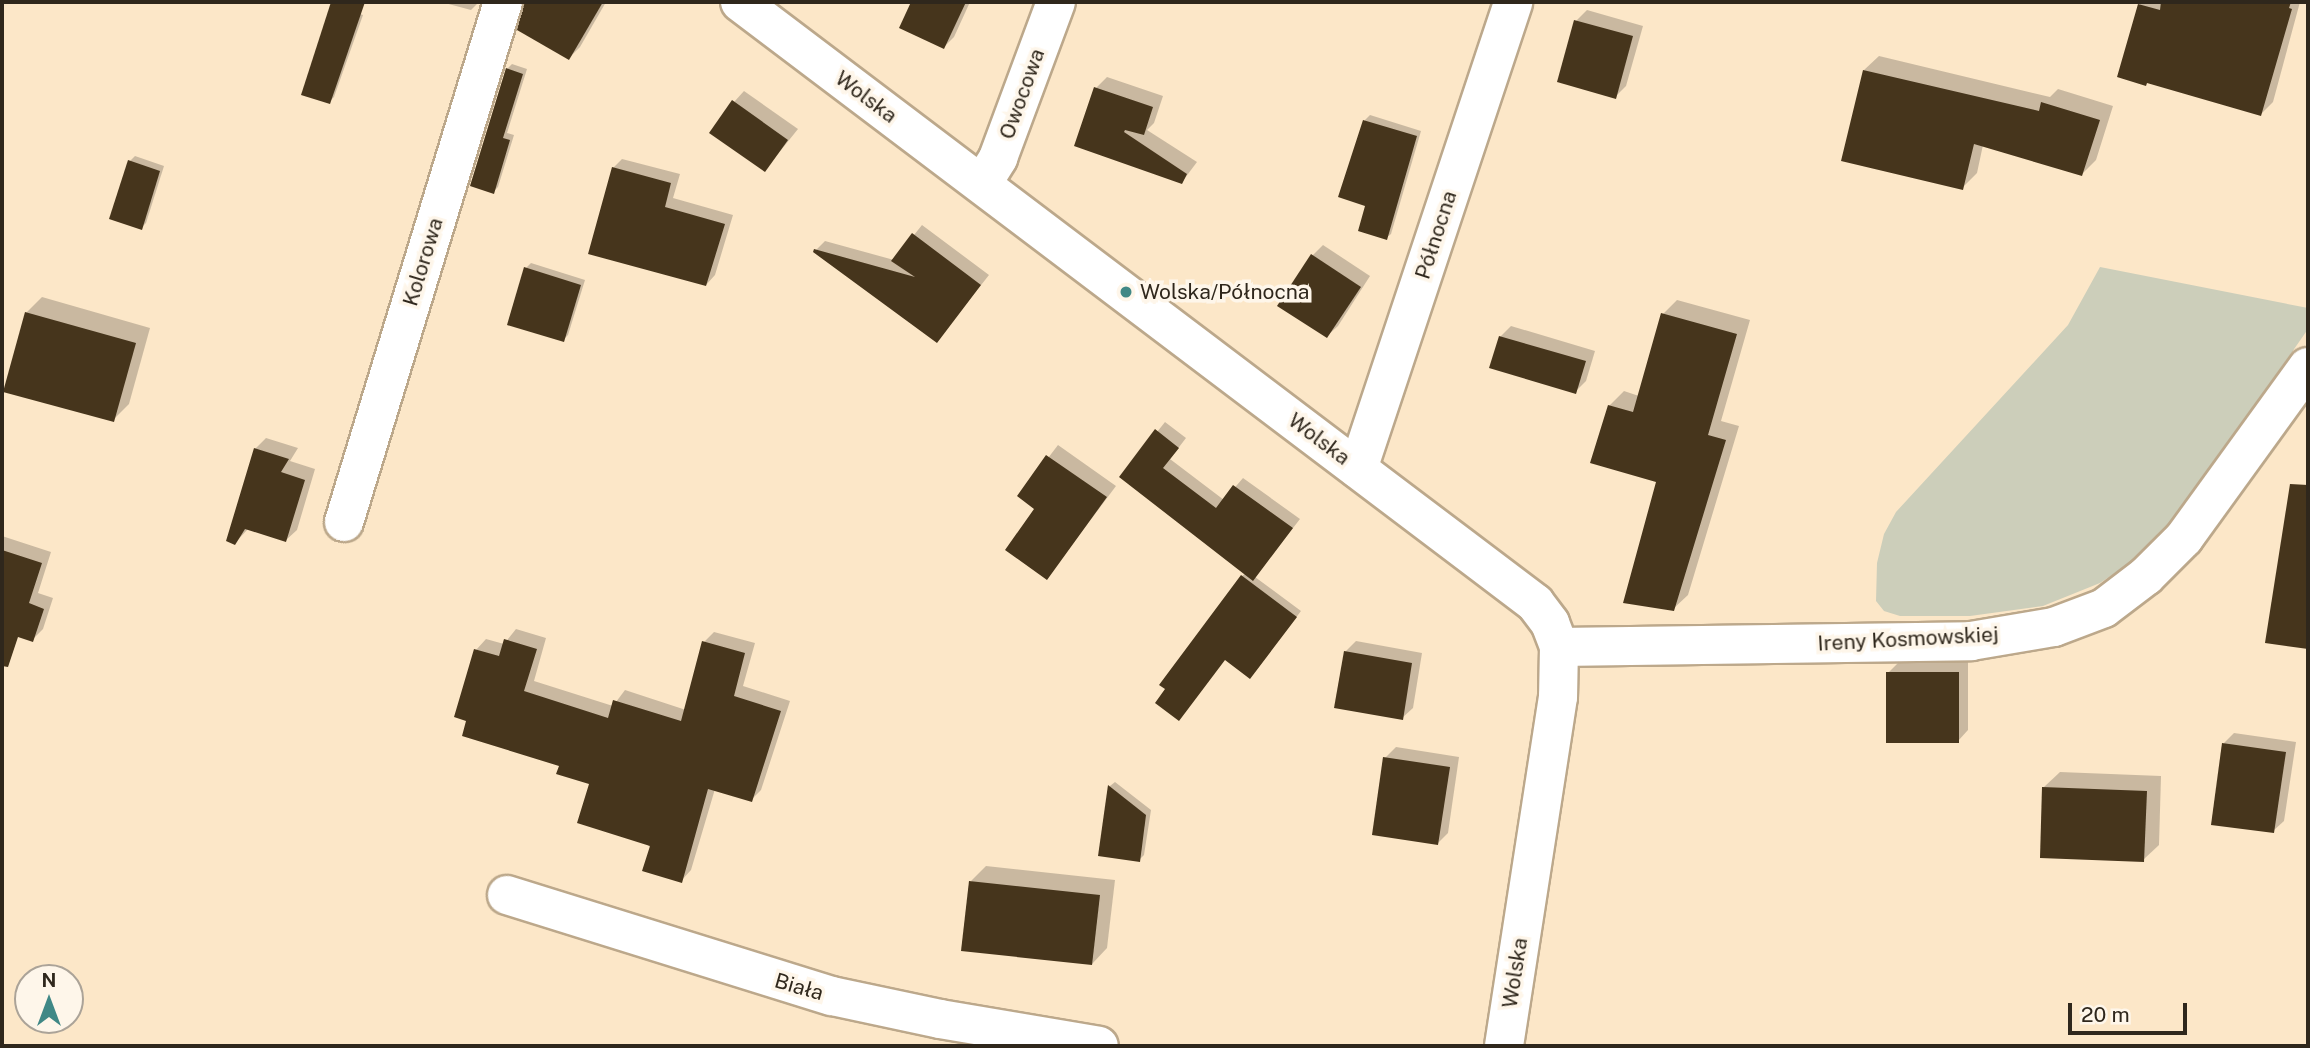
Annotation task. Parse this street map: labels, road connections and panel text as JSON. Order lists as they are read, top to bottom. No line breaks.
{"streets":{"street":["Owocowa","Wolska","Północna","Kolorowa","Ireny Kosmowskiej","Biała"]},"crossings":[["Owocowa","Wolska"],["Wolska","Północna"],["Wolska","Ireny Kosmowskiej"]],"places":["Wolska/Północna"],"scale_bar":"20 m","north":"top"}
